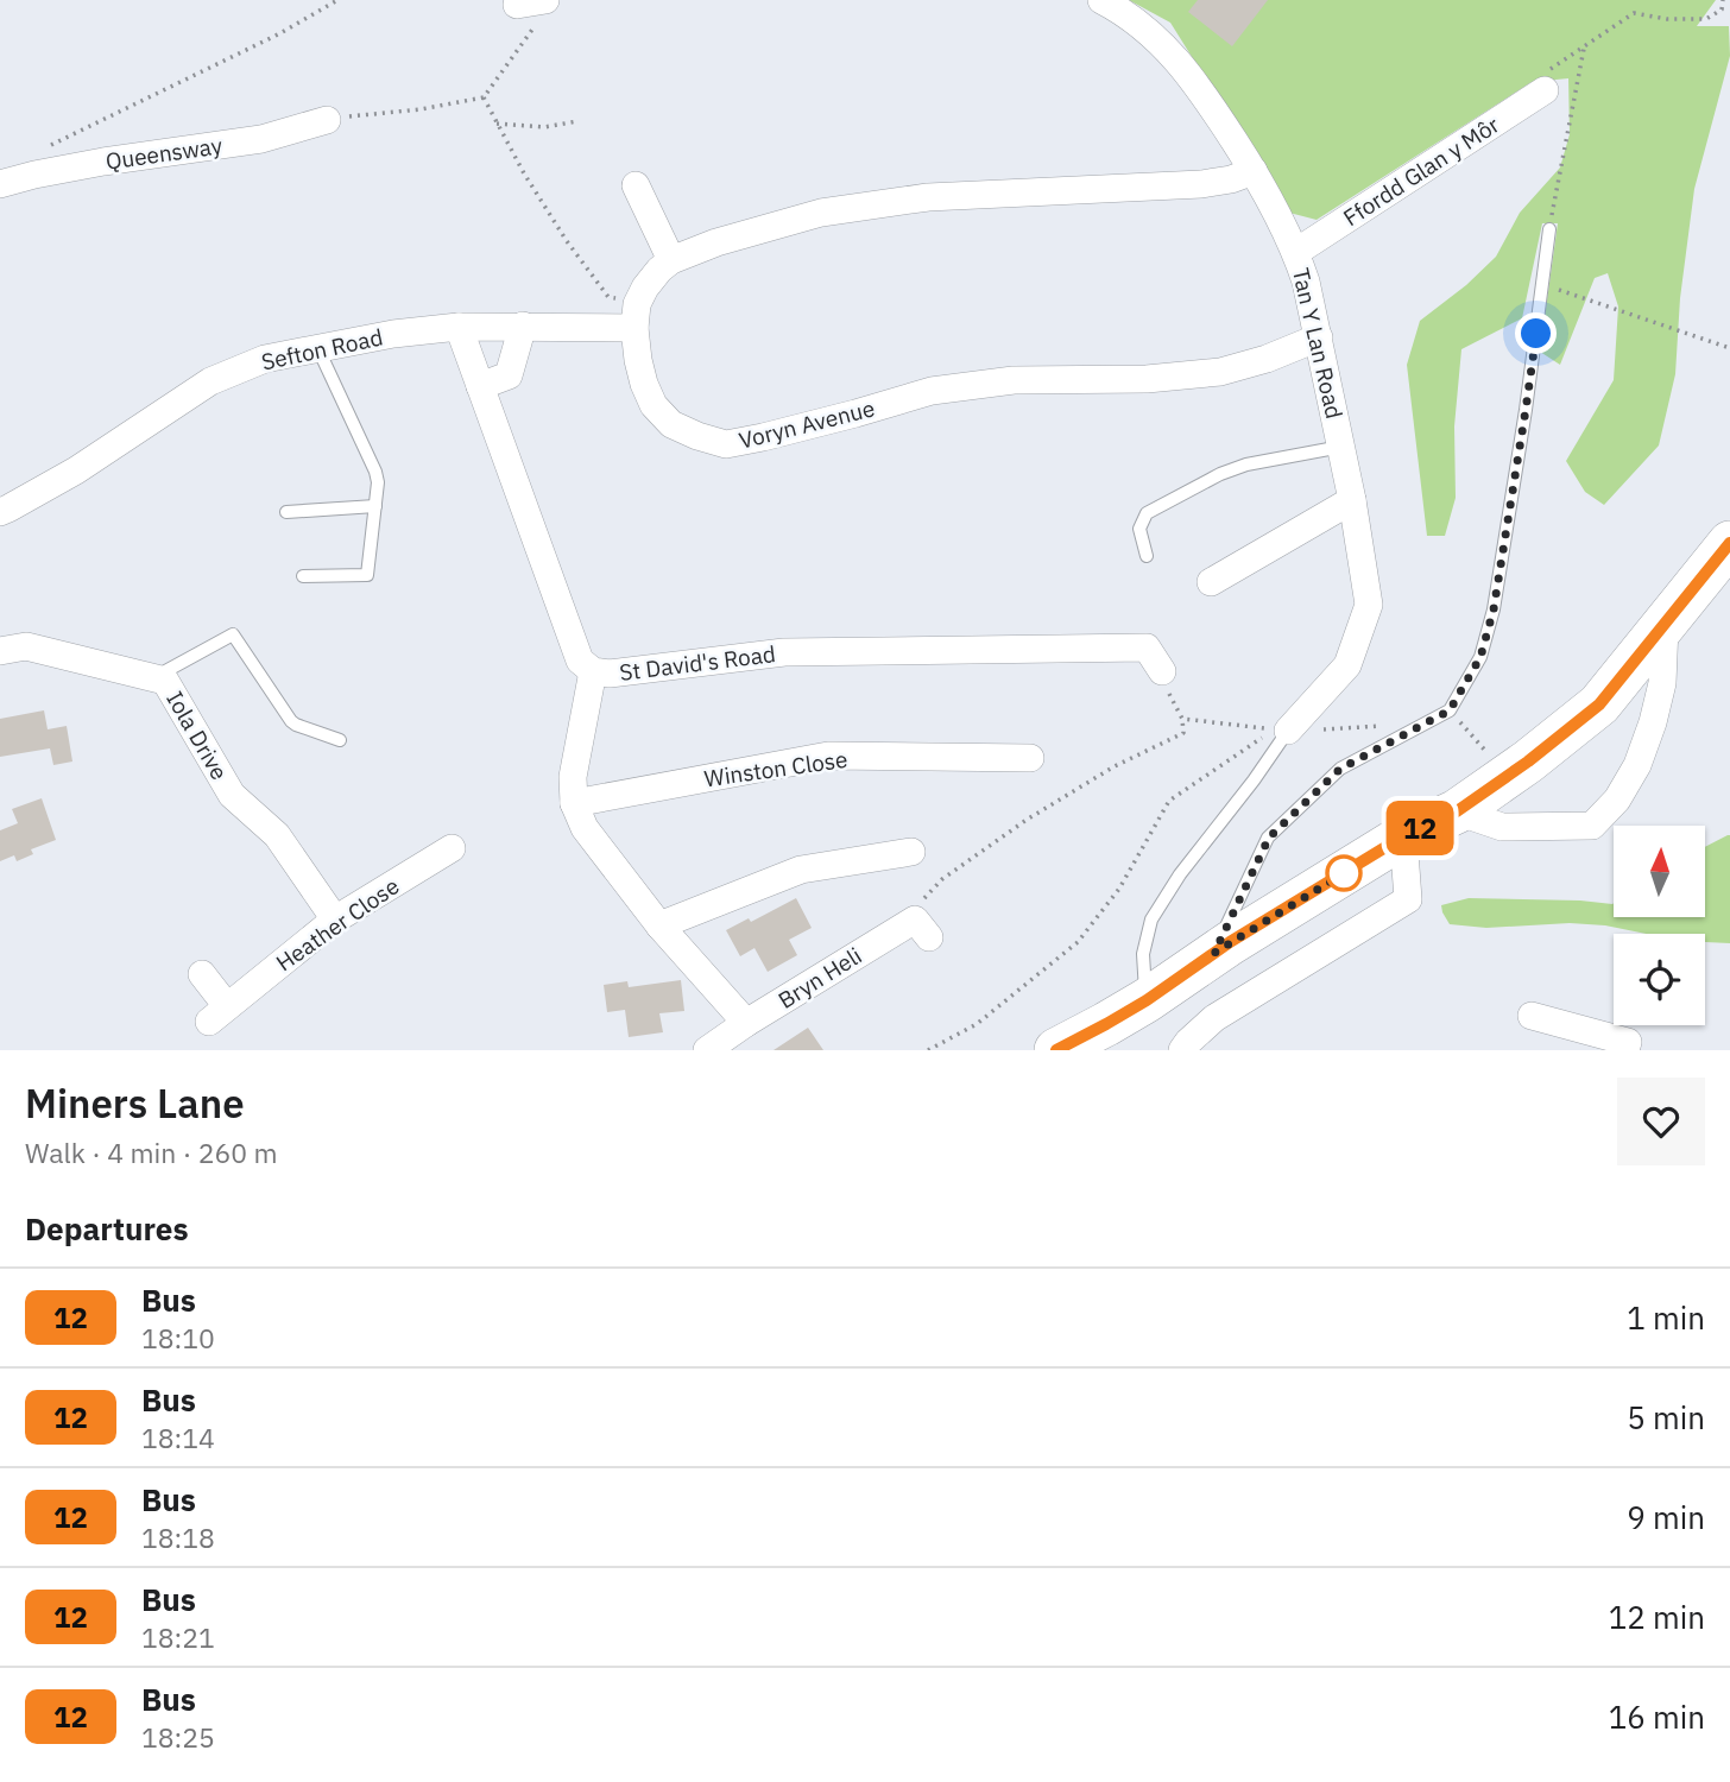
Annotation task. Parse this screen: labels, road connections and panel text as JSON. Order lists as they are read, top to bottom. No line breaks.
{"streets":{"street":["Queensway","Ffordd Glan y Môr","Tan Y Lan Road","Sefton Road","Voryn Avenue","St David's Road","Iola Drive","Winston Close","Heather Close","Bryn Heli"]},"crossings":[["Ffordd Glan y Môr","Tan Y Lan Road"],["Tan Y Lan Road","Voryn Avenue"],["Sefton Road","Voryn Avenue"],["Sefton Road","St David's Road"],["Iola Drive","Heather Close"]],"lines":["bus line 12"],"north":"top","page":{"on_map":"12","heading":[["Miners Lane","Walk · 4 min · 260 m"],"Departures"],"list":[{"mark":"12","name":"Bus","note":"18:10","value":"1 min"},{"mark":"12","name":"Bus","note":"18:14","value":"5 min"},{"mark":"12","name":"Bus","note":"18:18","value":"9 min"},{"mark":"12","name":"Bus","note":"18:21","value":"12 min"},{"mark":"12","name":"Bus","note":"18:25","value":"16 min"}]}}
